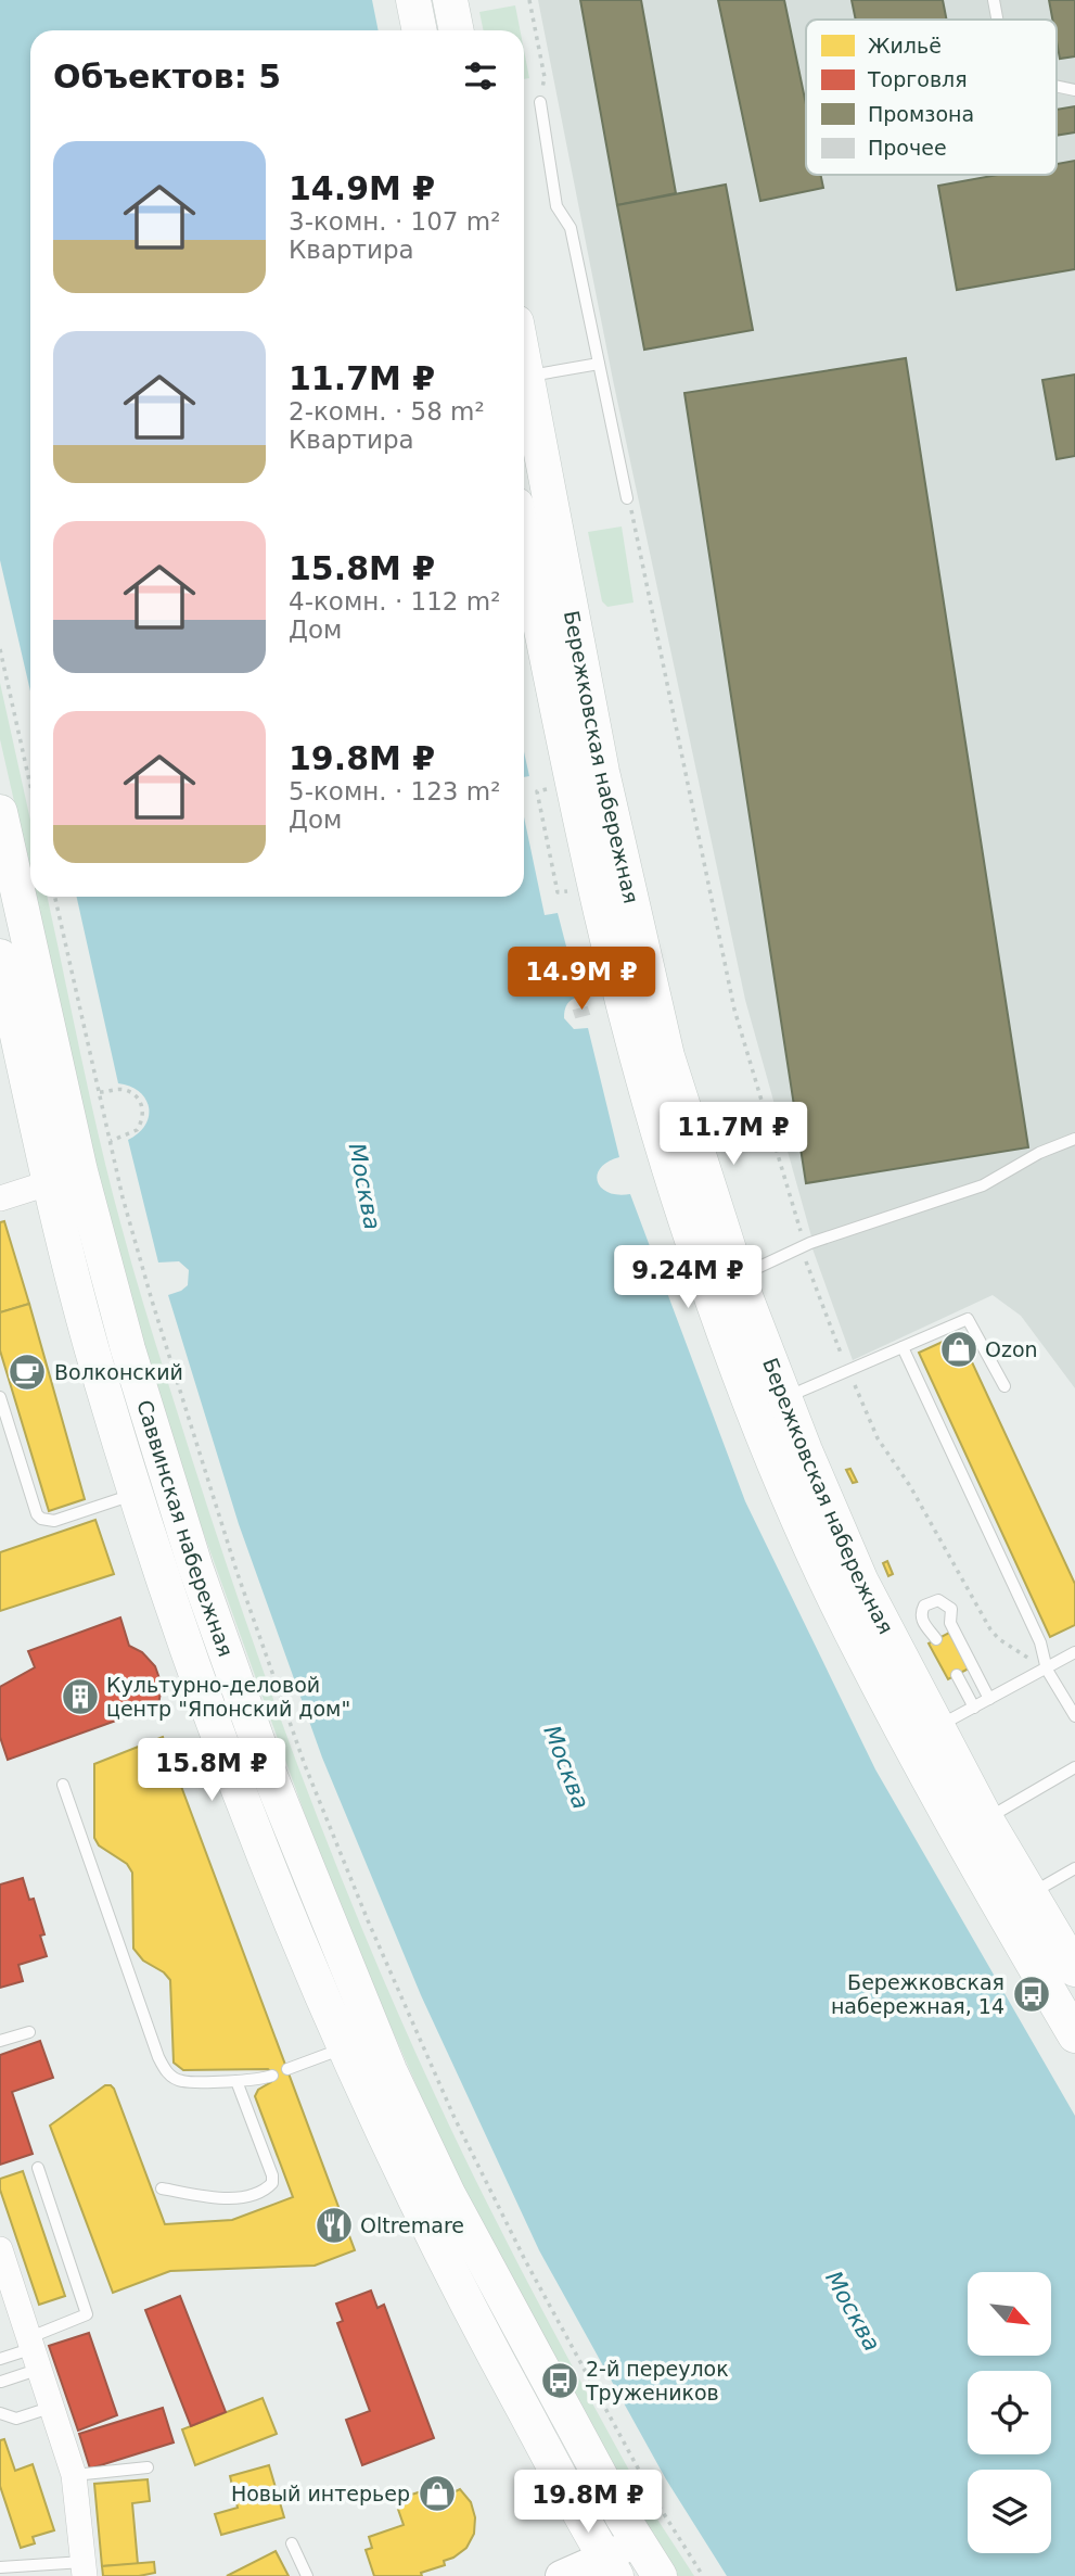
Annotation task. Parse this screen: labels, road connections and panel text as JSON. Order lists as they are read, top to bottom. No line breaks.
{"streets":{"main road":["Бережковская набережная","Саввинская набережная"]},"water":["Москва"],"places":{"shop":["Ozon","Новый интерьер"],"cafe":["Волконский"],"building":["Культурно-деловой центр \"Японский дом\""],"bus stop":["Бережковская набережная, 14","2-й переулок Тружеников"],"restaurant":["Oltremare"]},"legend":["Жильё","Торговля","Промзона","Прочее"],"north":"bottom right","page":{"heading":"Объектов: 5","list":[{"name":"14.9M ₽","note":"3-комн. · 107 m² · Квартира"},{"name":"11.7M ₽","note":"2-комн. · 58 m² · Квартира"},{"name":"15.8M ₽","note":"4-комн. · 112 m² · Дом"},{"name":"19.8M ₽","note":"5-комн. · 123 m² · Дом"}],"price":["14.9M ₽","11.7M ₽","9.24M ₽","15.8M ₽","19.8M ₽"]}}
